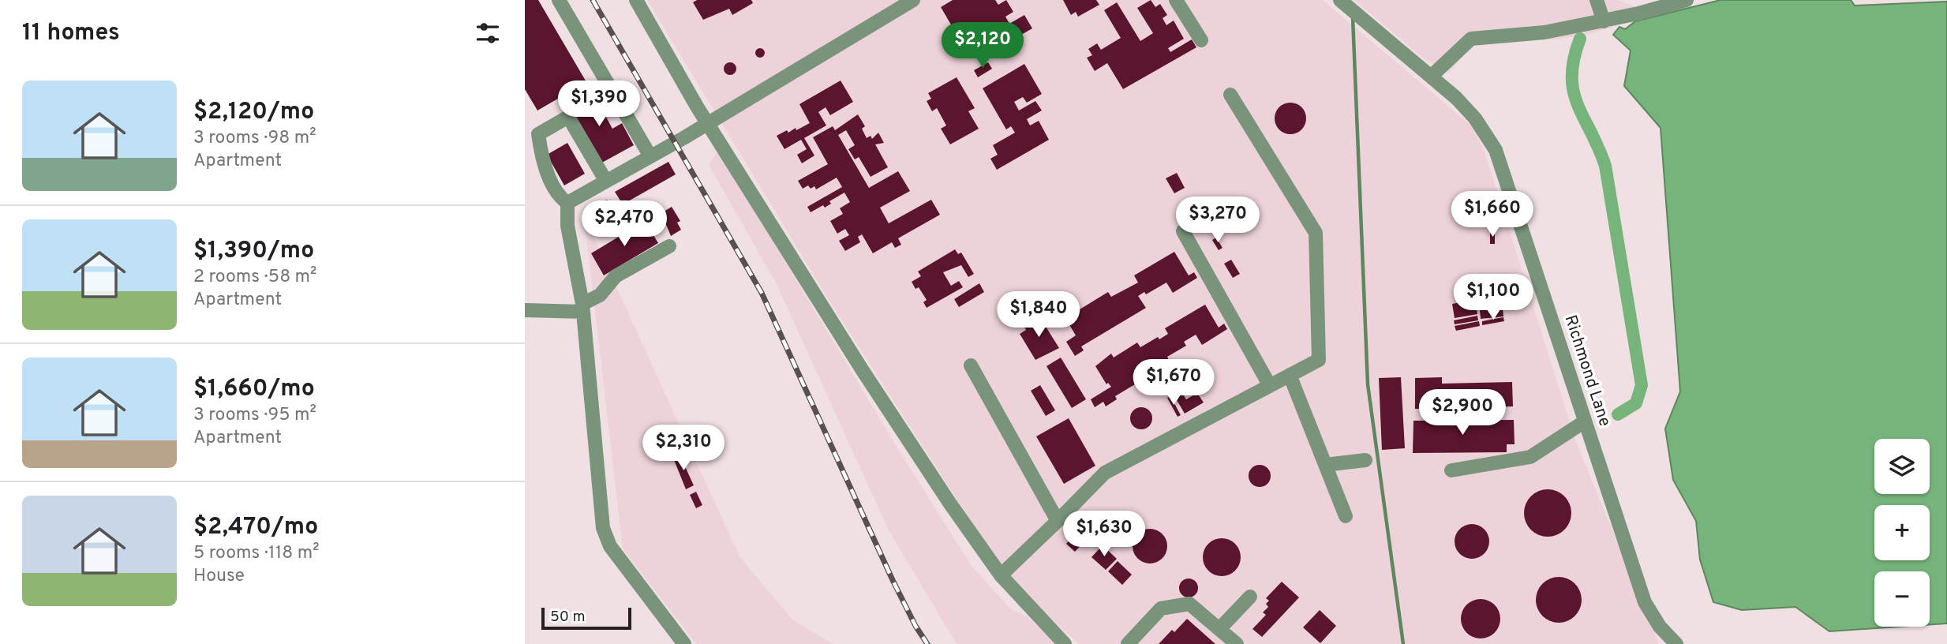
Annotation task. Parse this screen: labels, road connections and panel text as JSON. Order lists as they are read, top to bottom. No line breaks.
{"streets":{"lane":["Richmond Lane"]},"scale_bar":"50 m","page":{"heading":"11 homes","price":["$2,120","$1,390","$1,660","$3,270","$2,470","$1,100","$1,840","$1,670","$2,900","$2,310","$1,630"],"list":[{"name":"$2,120/mo","note":"3 rooms · 98 m² · Apartment"},{"name":"$1,390/mo","note":"2 rooms · 58 m² · Apartment"},{"name":"$1,660/mo","note":"3 rooms · 95 m² · Apartment"},{"name":"$2,470/mo","note":"5 rooms · 118 m² · House"}],"map_buttons":["+","−"],"scale":"50 m"}}
